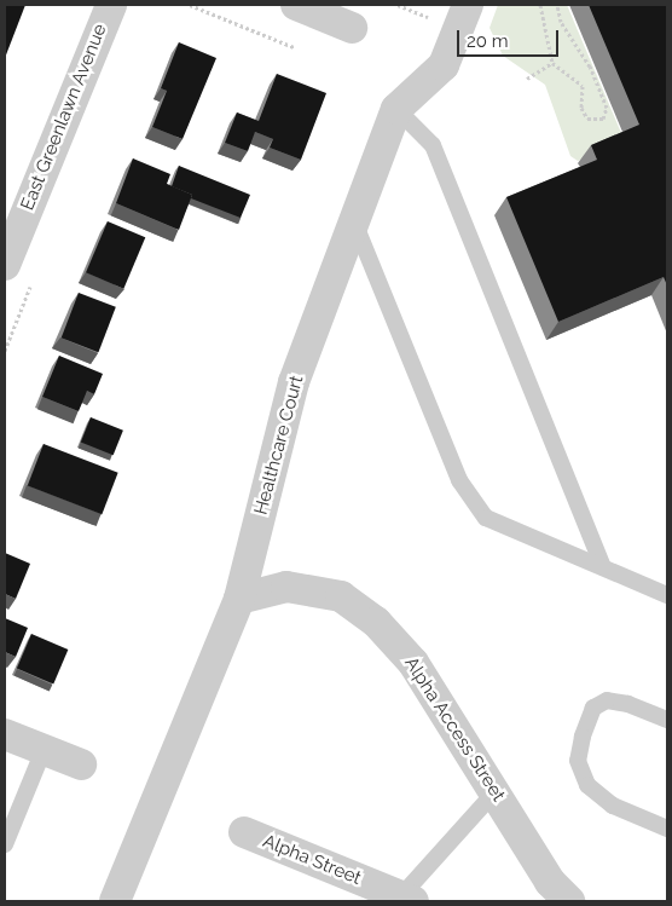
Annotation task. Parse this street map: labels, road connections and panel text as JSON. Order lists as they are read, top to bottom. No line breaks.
{"streets":{"street":["East Greenlawn Avenue","Healthcare Court","Alpha Access Street","Alpha Street"]},"crossings":[["Healthcare Court","Alpha Access Street"]],"scale_bar":"20 m"}
